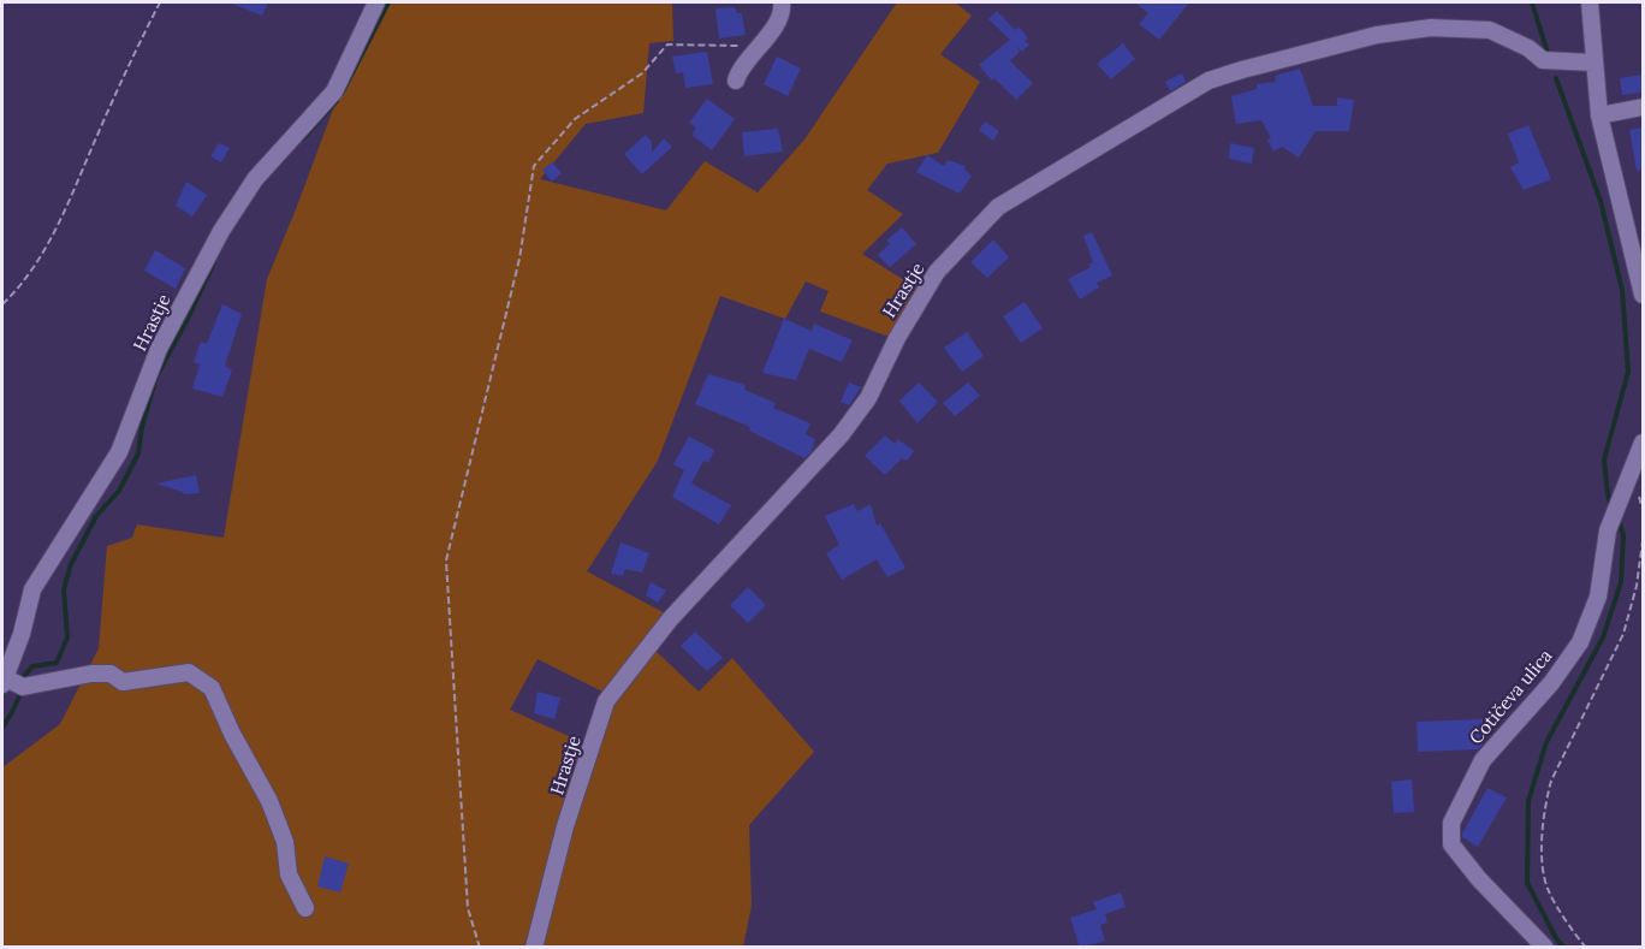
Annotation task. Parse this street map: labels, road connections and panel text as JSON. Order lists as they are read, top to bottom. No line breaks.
{"streets":{"street":["Hrastje","Cotičeva ulica"]}}
